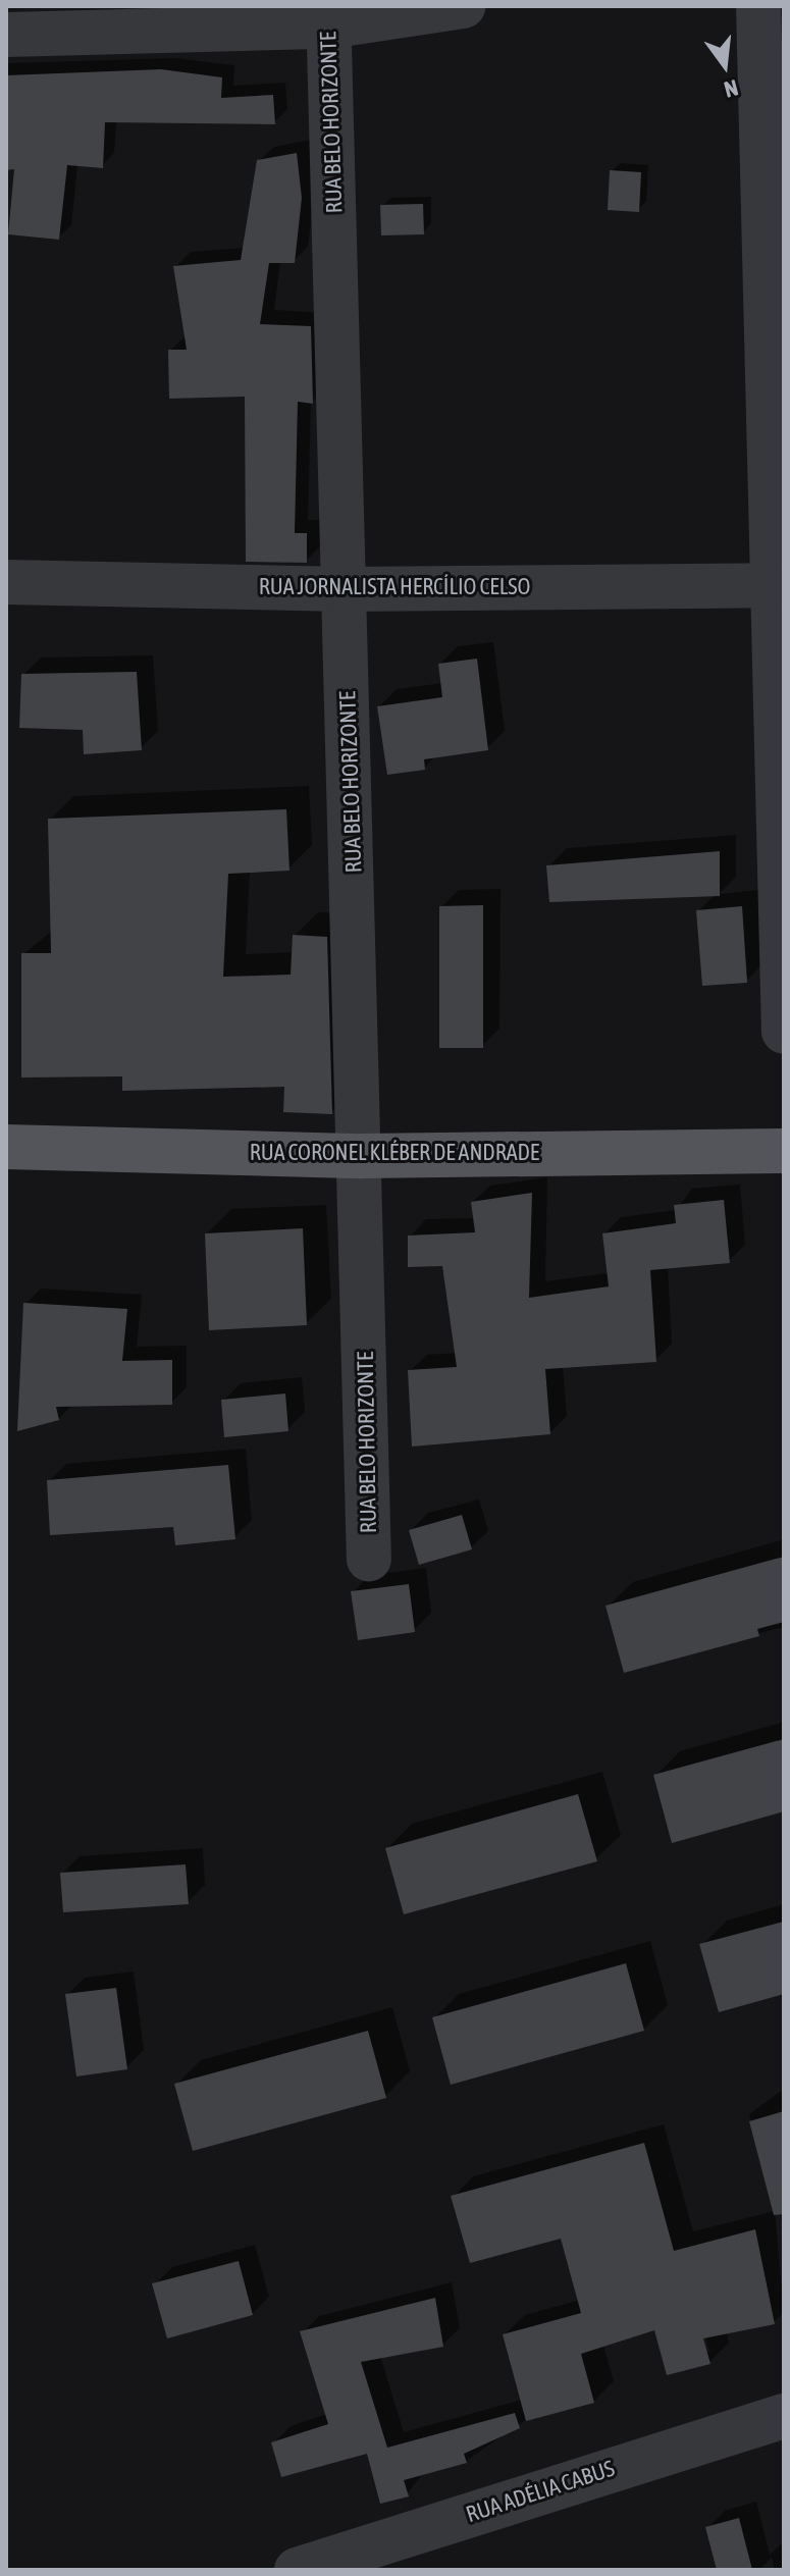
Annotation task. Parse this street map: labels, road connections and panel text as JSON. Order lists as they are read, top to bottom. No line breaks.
{"streets":{"main road":["RUA CORONEL KLÉBER DE ANDRADE"],"street":["RUA BELO HORIZONTE","RUA JORNALISTA HERCÍLIO CELSO","RUA ADÉLIA CABUS"]},"crossings":[["RUA BELO HORIZONTE","RUA JORNALISTA HERCÍLIO CELSO"],["RUA BELO HORIZONTE","RUA CORONEL KLÉBER DE ANDRADE"]],"north":"bottom"}
